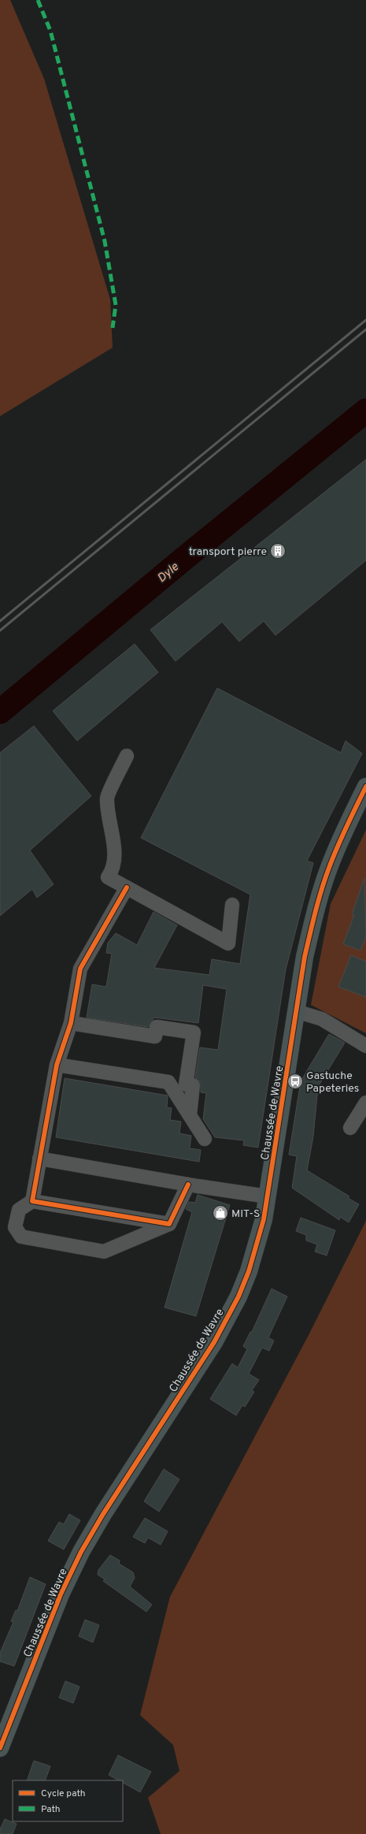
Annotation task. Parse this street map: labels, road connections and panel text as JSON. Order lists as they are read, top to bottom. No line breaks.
{"streets":{"main road":["Chaussée de Wavre"]},"water":["Dyle"],"places":{"building":["transport pierre"],"bus stop":["Gastuche Papeteries"],"shop":["MIT-S"]},"legend":["Cycle path","Path"]}
